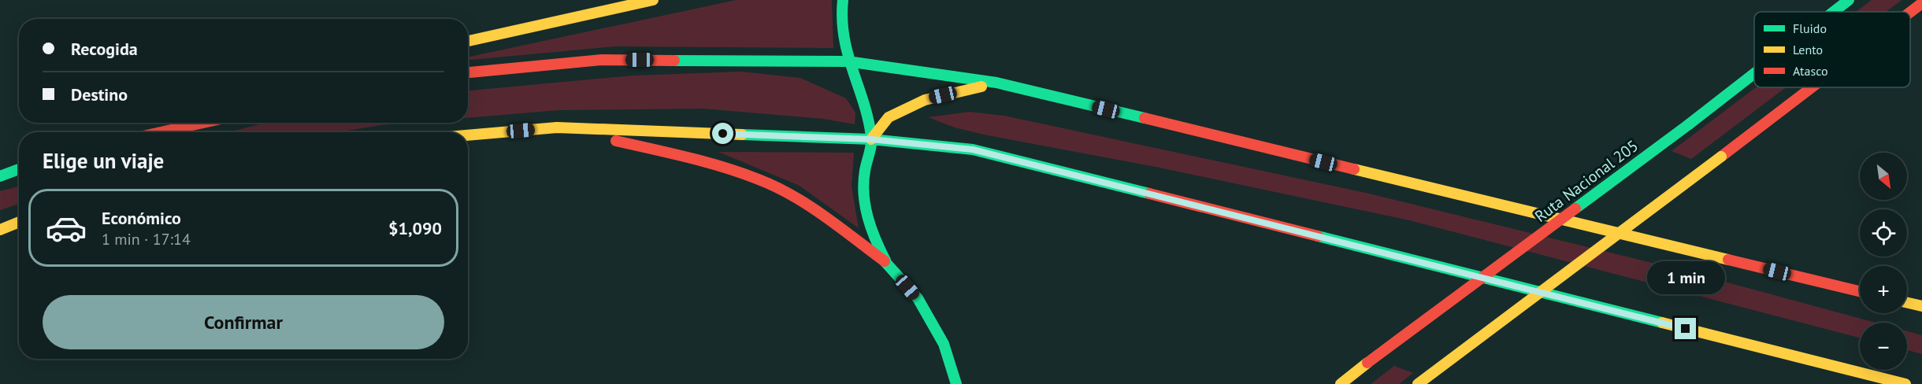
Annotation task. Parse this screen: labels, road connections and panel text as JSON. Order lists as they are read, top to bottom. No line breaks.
{"streets":{"main road":["Ruta Nacional 205"]},"legend":["Fluido","Lento","Atasco"],"north":"bottom right","page":{"banner":["Recogida","Destino"],"heading":"Elige un viaje","map_buttons":["+","−"],"list":[{"name":"Económico","note":"1 min · 17:14","value":"$1,090"}],"bubble":"1 min","buttons":"Confirmar"}}
